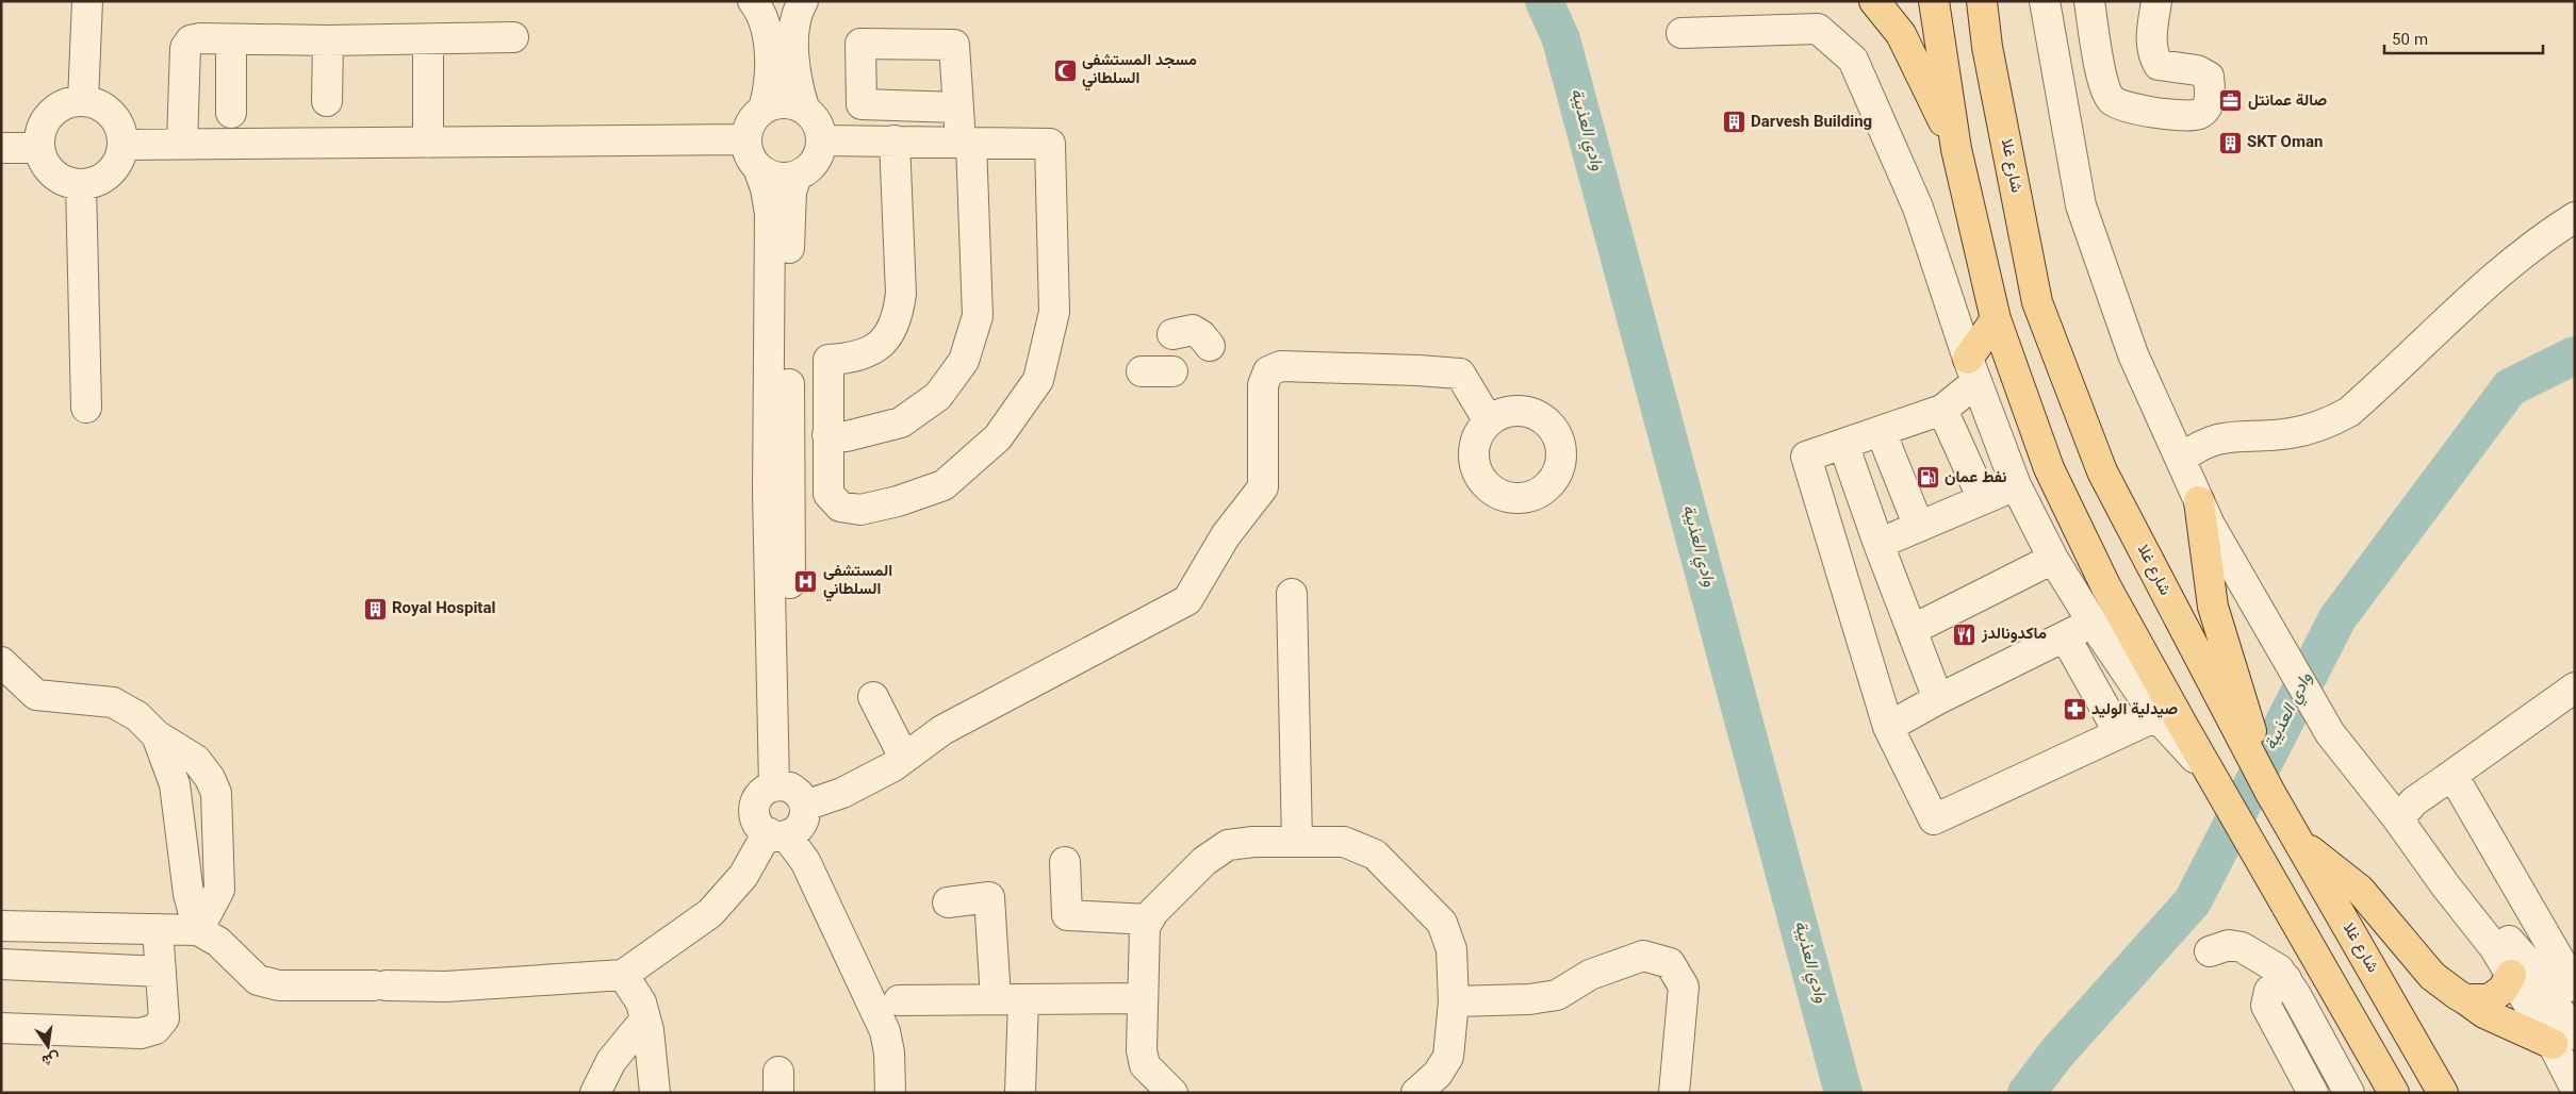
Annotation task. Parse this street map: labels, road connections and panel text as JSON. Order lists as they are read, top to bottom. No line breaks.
{"streets":{"main road":["شارع غلا"]},"water":["وادي العذيبة"],"places":{"mosque":["مسجد المستشفى السلطاني"],"office":["صالة عمانتل"],"building":["Darvesh Building","SKT Oman","Royal Hospital"],"fuel station":["نفط عمان"],"hospital":["المستشفى السلطاني"],"restaurant":["ماكدونالدز"],"pharmacy":["صيدلية الوليد"]},"scale_bar":"50 m","north":"bottom"}
